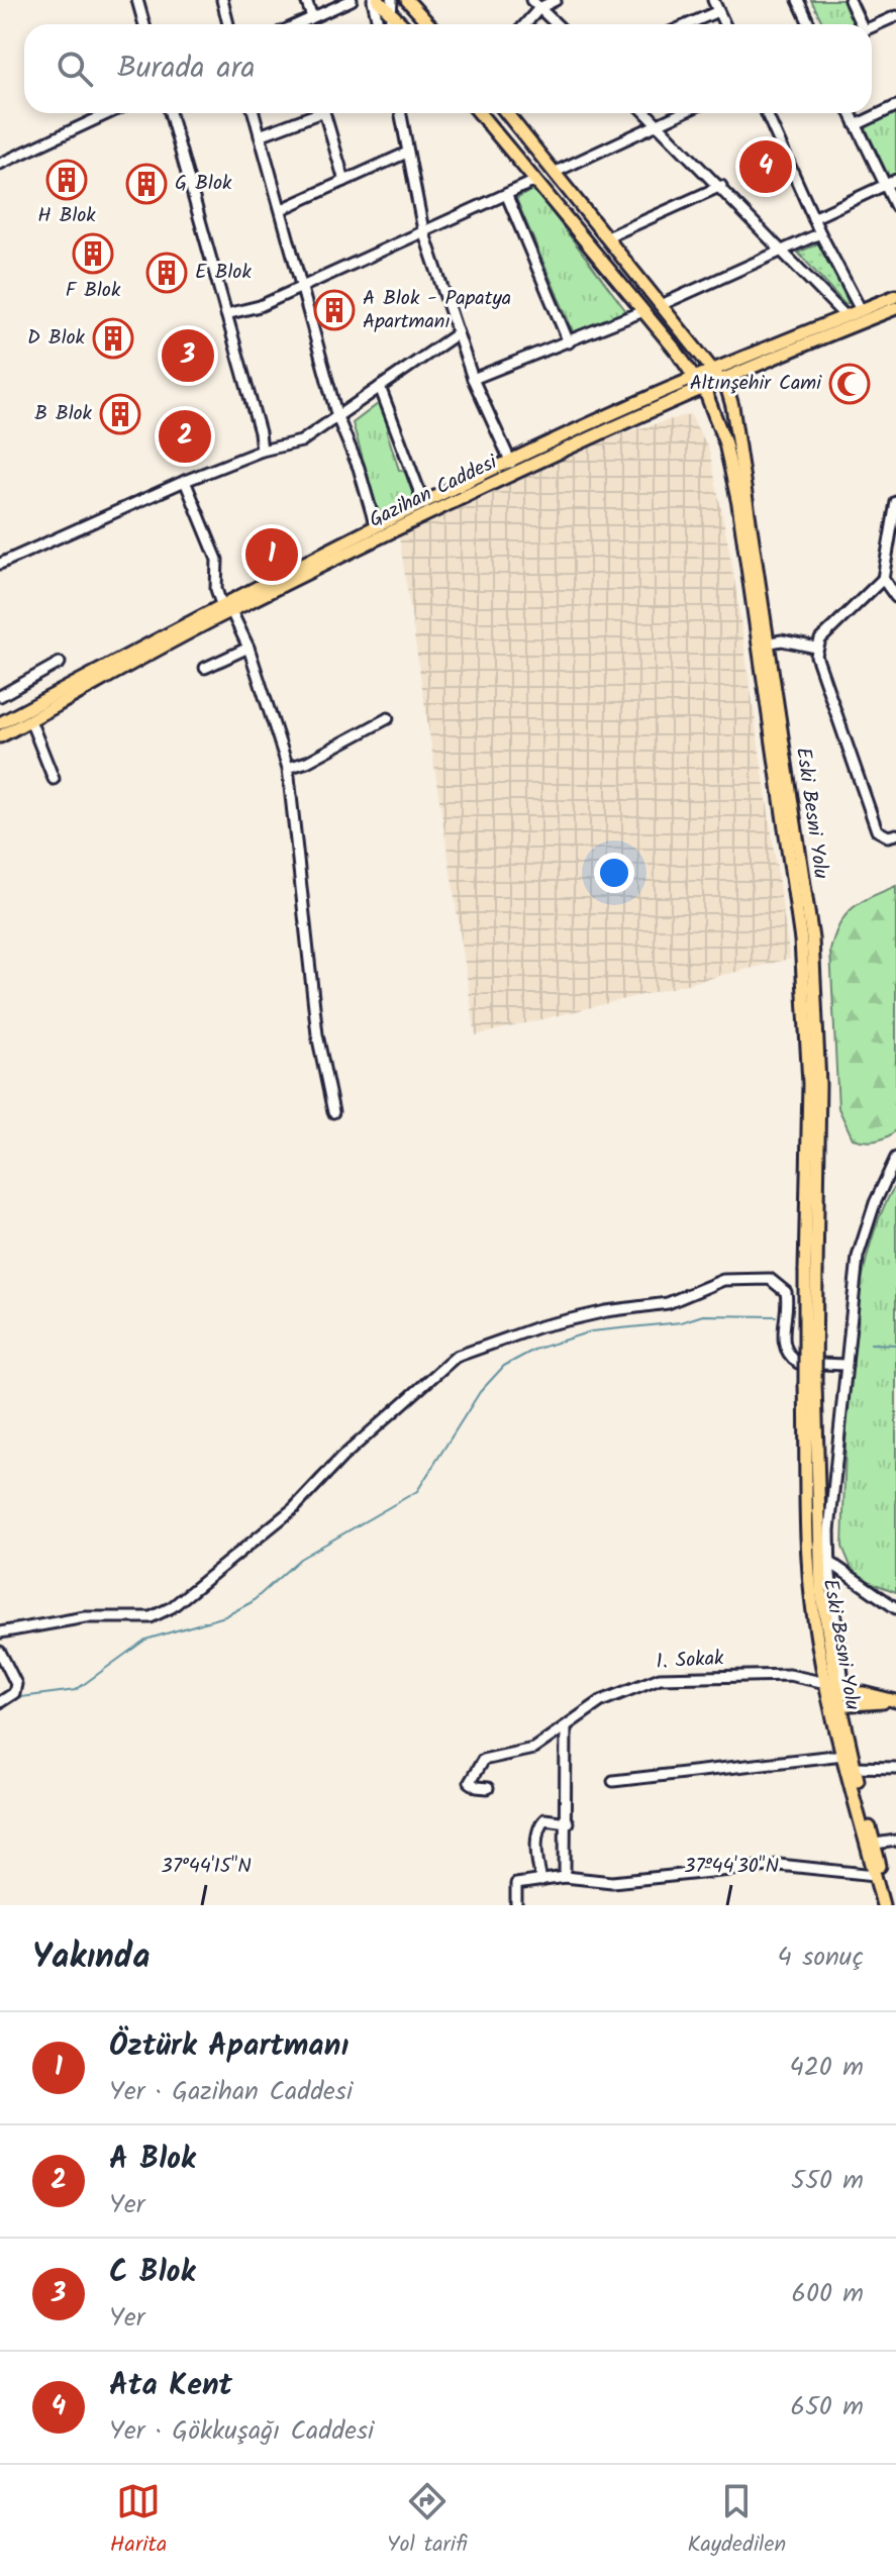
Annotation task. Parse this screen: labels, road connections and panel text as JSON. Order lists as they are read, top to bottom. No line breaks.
{"streets":{"main road":["Gazihan Caddesi","Eski Besni Yolu"],"street":["1. Sokak"]},"crossings":[["Gazihan Caddesi","Eski Besni Yolu"],["Eski Besni Yolu","1. Sokak"]],"places":{"building":["H Blok","G Blok","F Blok","E Blok","A Blok - Papatya Apartmanı","D Blok","B Blok"],"mosque":["Altınşehir Cami"]},"page":{"search":"Burada ara","pins":["4","3","2","1"],"heading":["Yakında","4 sonuç"],"list":[{"mark":"1","name":"Öztürk Apartmanı","note":"Yer · Gazihan Caddesi","value":"420 m"},{"mark":"2","name":"A Blok","note":"Yer","value":"550 m"},{"mark":"3","name":"C Blok","note":"Yer","value":"600 m"},{"mark":"4","name":"Ata Kent","note":"Yer · Gökkuşağı Caddesi","value":"650 m"}],"nav":["Harita","Yol tarifi","Kaydedilen"]},"coordinates":["37°44'15\"N","37°44'30\"N"]}
